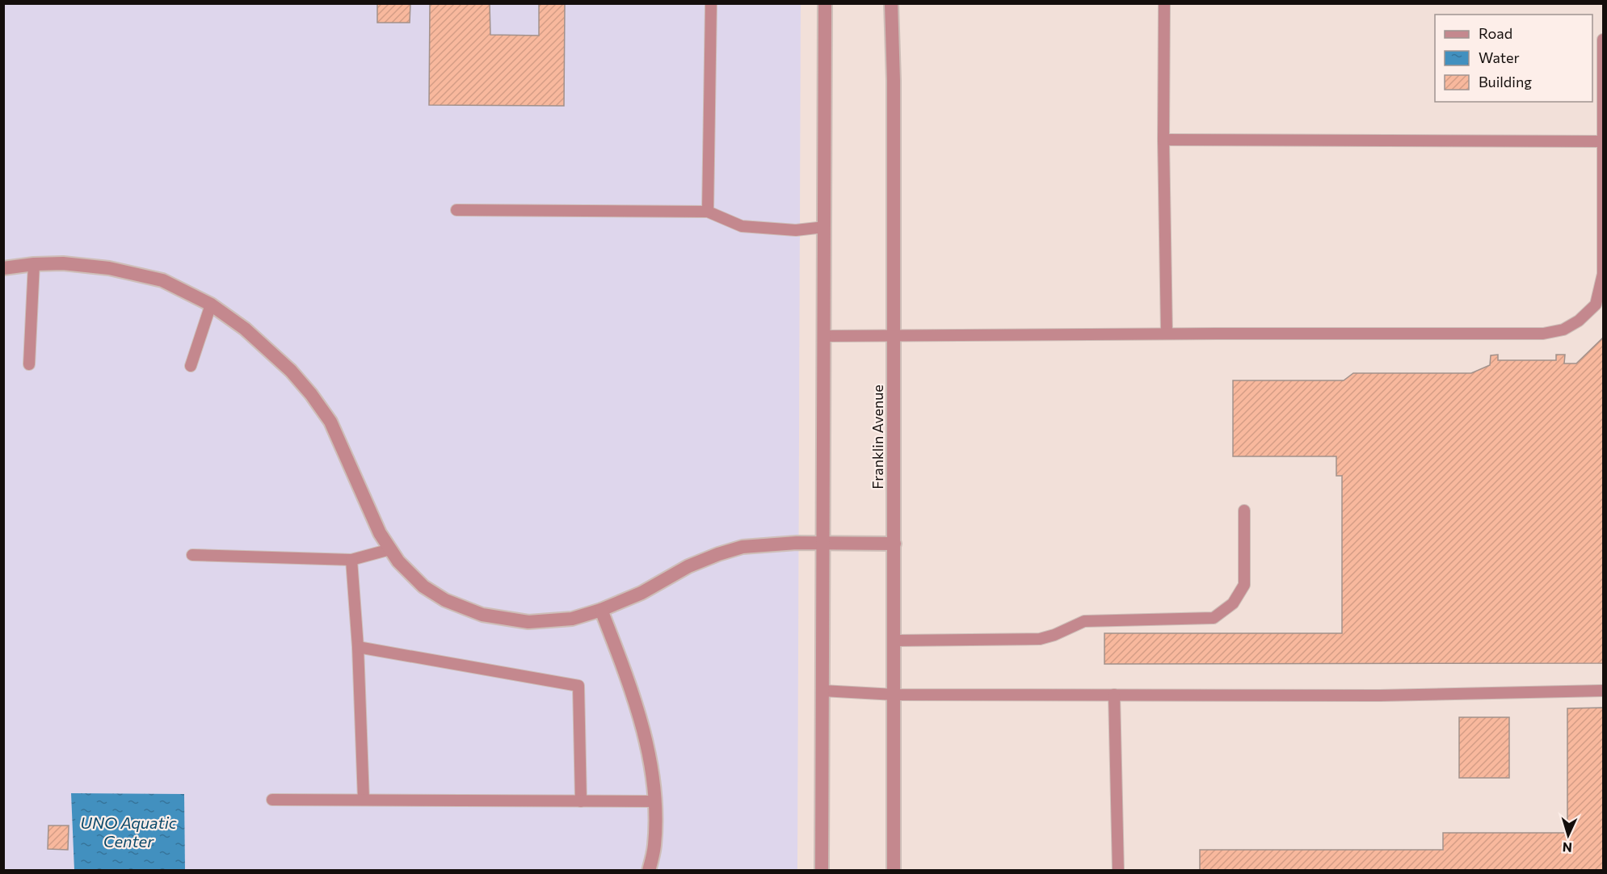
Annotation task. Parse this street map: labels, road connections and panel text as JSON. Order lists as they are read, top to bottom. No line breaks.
{"streets":{"street":["Franklin Avenue"]},"water":["UNO Aquatic Center"],"legend":["Road","Water","Building"],"north":"bottom"}
